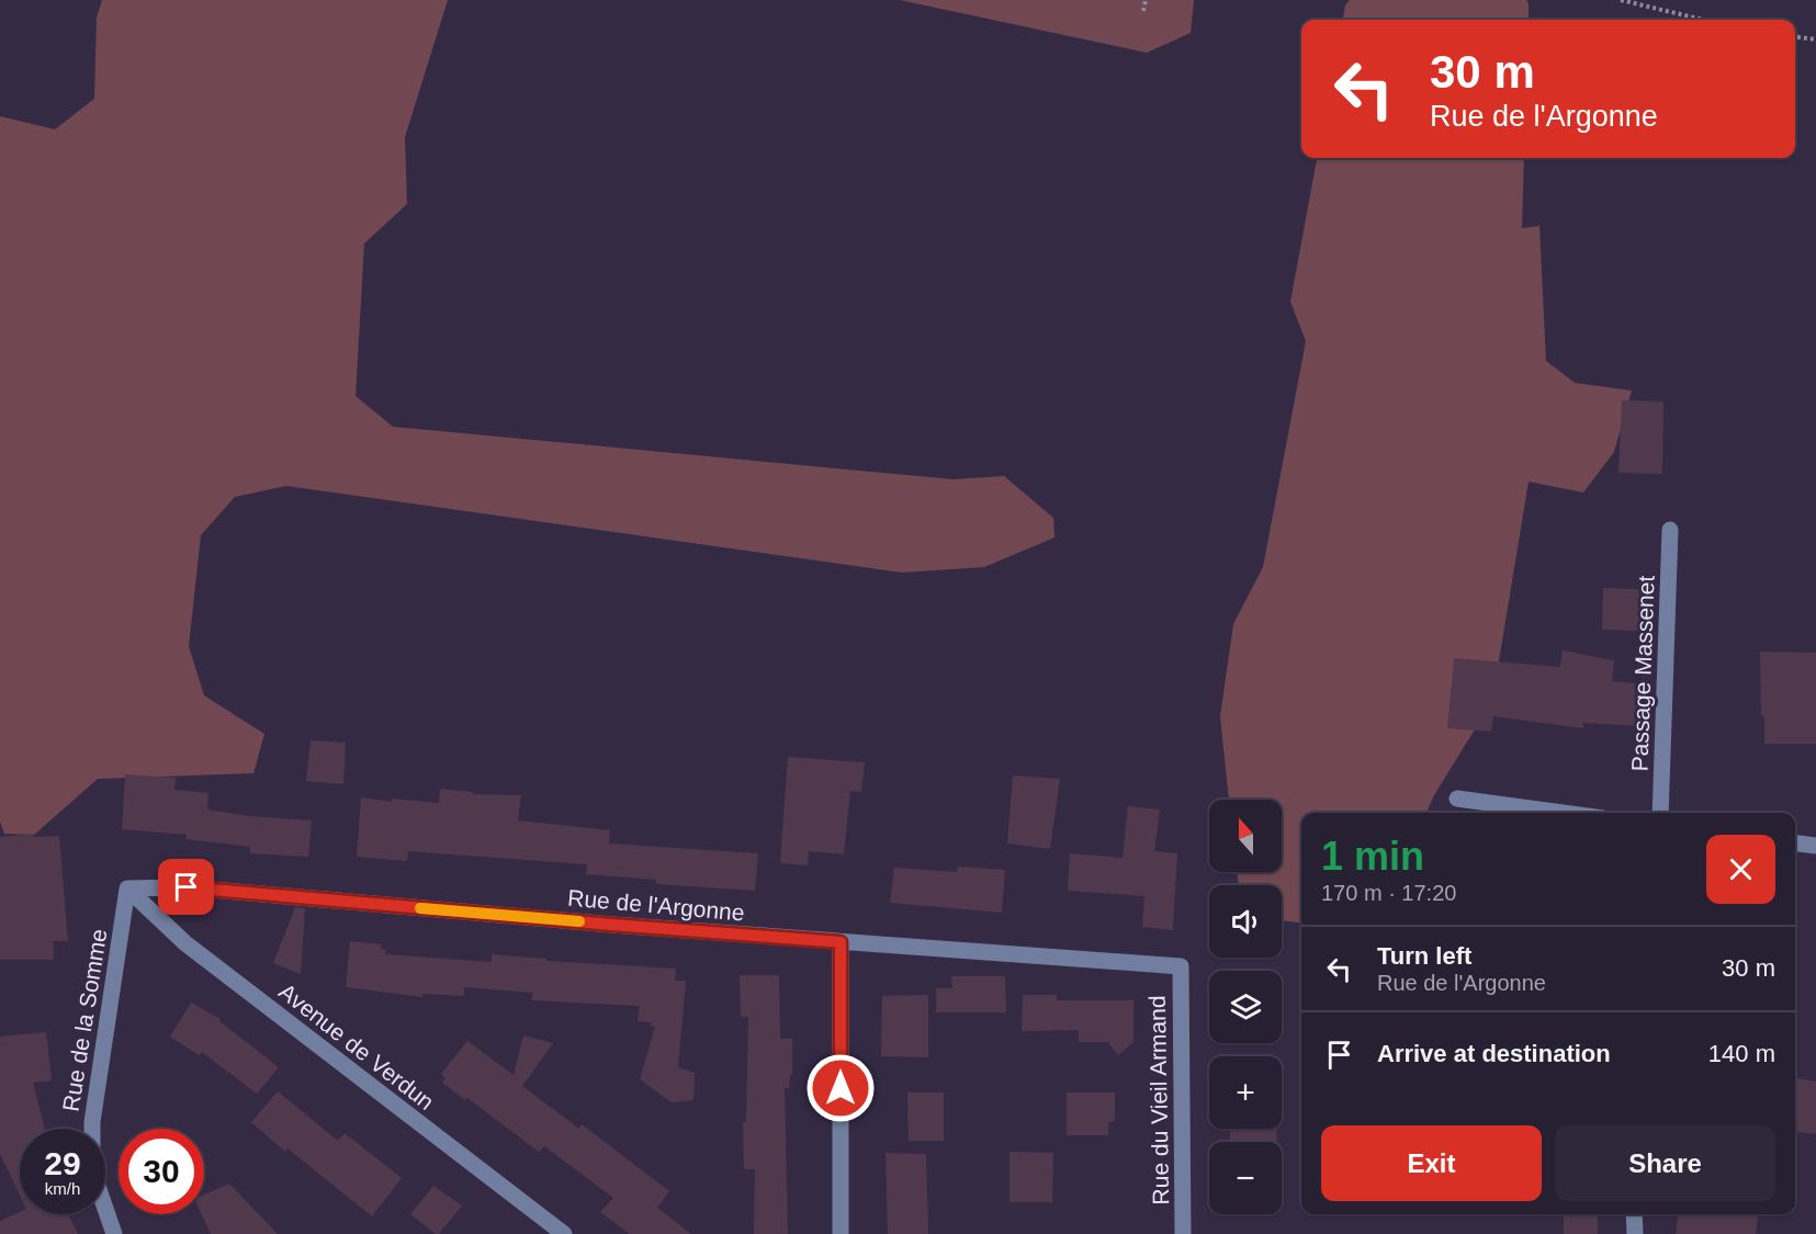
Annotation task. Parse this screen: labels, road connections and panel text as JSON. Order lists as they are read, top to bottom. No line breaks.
{"streets":{"street":["Passage Massenet","Rue de l'Argonne","Rue de la Somme","Avenue de Verdun","Rue du Vieil Armand"]},"crossings":[["Rue de l'Argonne","Rue de la Somme"],["Rue de l'Argonne","Avenue de Verdun"],["Rue de l'Argonne","Rue du Vieil Armand"],["Rue de la Somme","Avenue de Verdun"]],"north":"top","page":{"turn":["30 m","Rue de l'Argonne"],"map_buttons":["+","−"],"heading":["1 min","170 m · 17:20"],"list":[{"name":"Turn left","note":"Rue de l'Argonne","value":"30 m"},{"name":"Arrive at destination","value":"140 m"}],"buttons":["Exit","Share"],"speed":"29 km/h","limit":"30"}}
